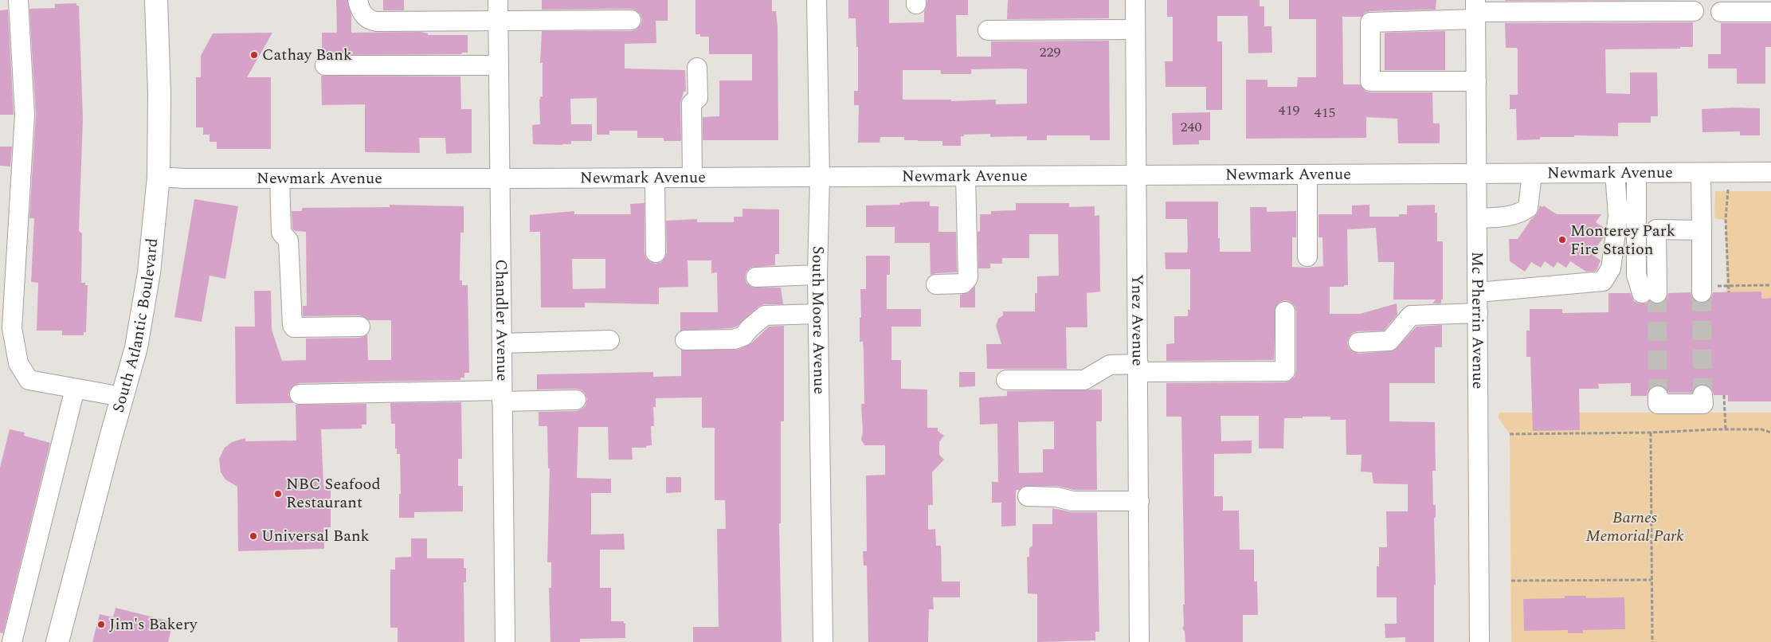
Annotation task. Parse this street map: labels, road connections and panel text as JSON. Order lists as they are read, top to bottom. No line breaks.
{"streets":{"main road":["South Atlantic Boulevard"],"street":["Newmark Avenue","Chandler Avenue","South Moore Avenue","Ynez Avenue","Mc Pherrin Avenue"]},"crossings":[["Newmark Avenue","Chandler Avenue"],["Newmark Avenue","South Moore Avenue"],["Newmark Avenue","Ynez Avenue"],["Newmark Avenue","Mc Pherrin Avenue"],["Newmark Avenue","South Atlantic Boulevard"]],"parks":["Barnes Memorial Park"],"places":["Cathay Bank","Monterey Park Fire Station","NBC Seafood Restaurant","Universal Bank","Jim's Bakery"],"house_numbers":["229","419","415","240"]}
